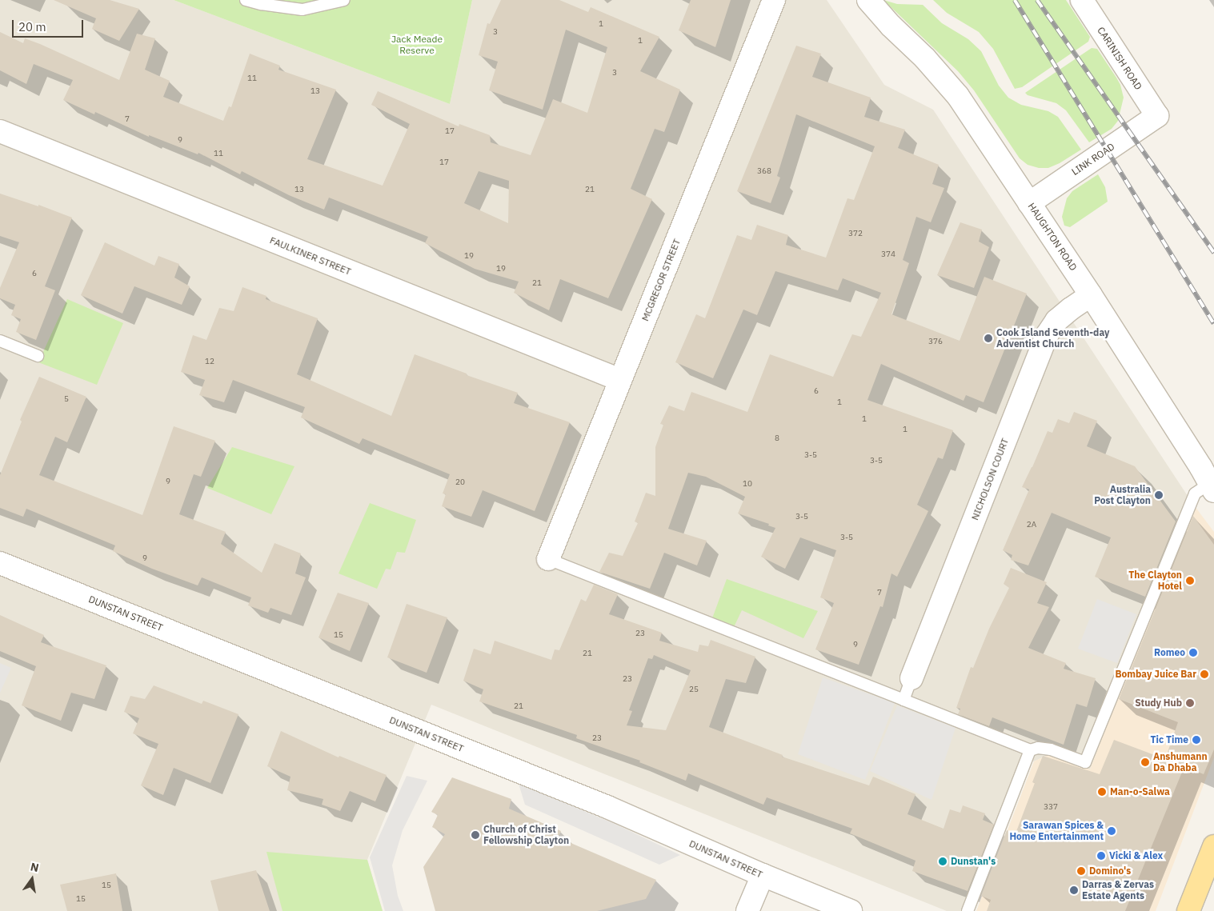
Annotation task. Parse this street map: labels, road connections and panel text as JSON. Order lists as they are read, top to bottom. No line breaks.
{"streets":{"street":["CARINISH ROAD","LINK ROAD","HAUGHTON ROAD","FAULKINER STREET","MCGREGOR STREET","NICHOLSON COURT","DUNSTAN STREET"]},"crossings":[["CARINISH ROAD","LINK ROAD"],["LINK ROAD","HAUGHTON ROAD"],["HAUGHTON ROAD","NICHOLSON COURT"],["FAULKINER STREET","MCGREGOR STREET"]],"parks":["Jack Meade Reserve"],"places":["Cook Island Seventh-day Adventist Church","Australia Post Clayton","The Clayton Hotel","Romeo","Bombay Juice Bar","Study Hub","Tic Time","Anshumann Da Dhaba","Man-o-Salwa","Sarawan Spices & Home Entertainment","Church of Christ Fellowship Clayton","Vicki & Alex","Dunstan's","Domino's","Darras & Zervas Estate Agents"],"house_numbers":["1","3","1","3","11","13","7","17","9","11","17","368","13","21","372","374","19","19","6","21","376","12","6","5","1","1","1","8","3-5","3-5","9","20","10","3-5","2A","3-5","9","7","23","15","9","21","23","25","21","23","337","15","15"],"scale_bar":"20 m","north":"top"}
